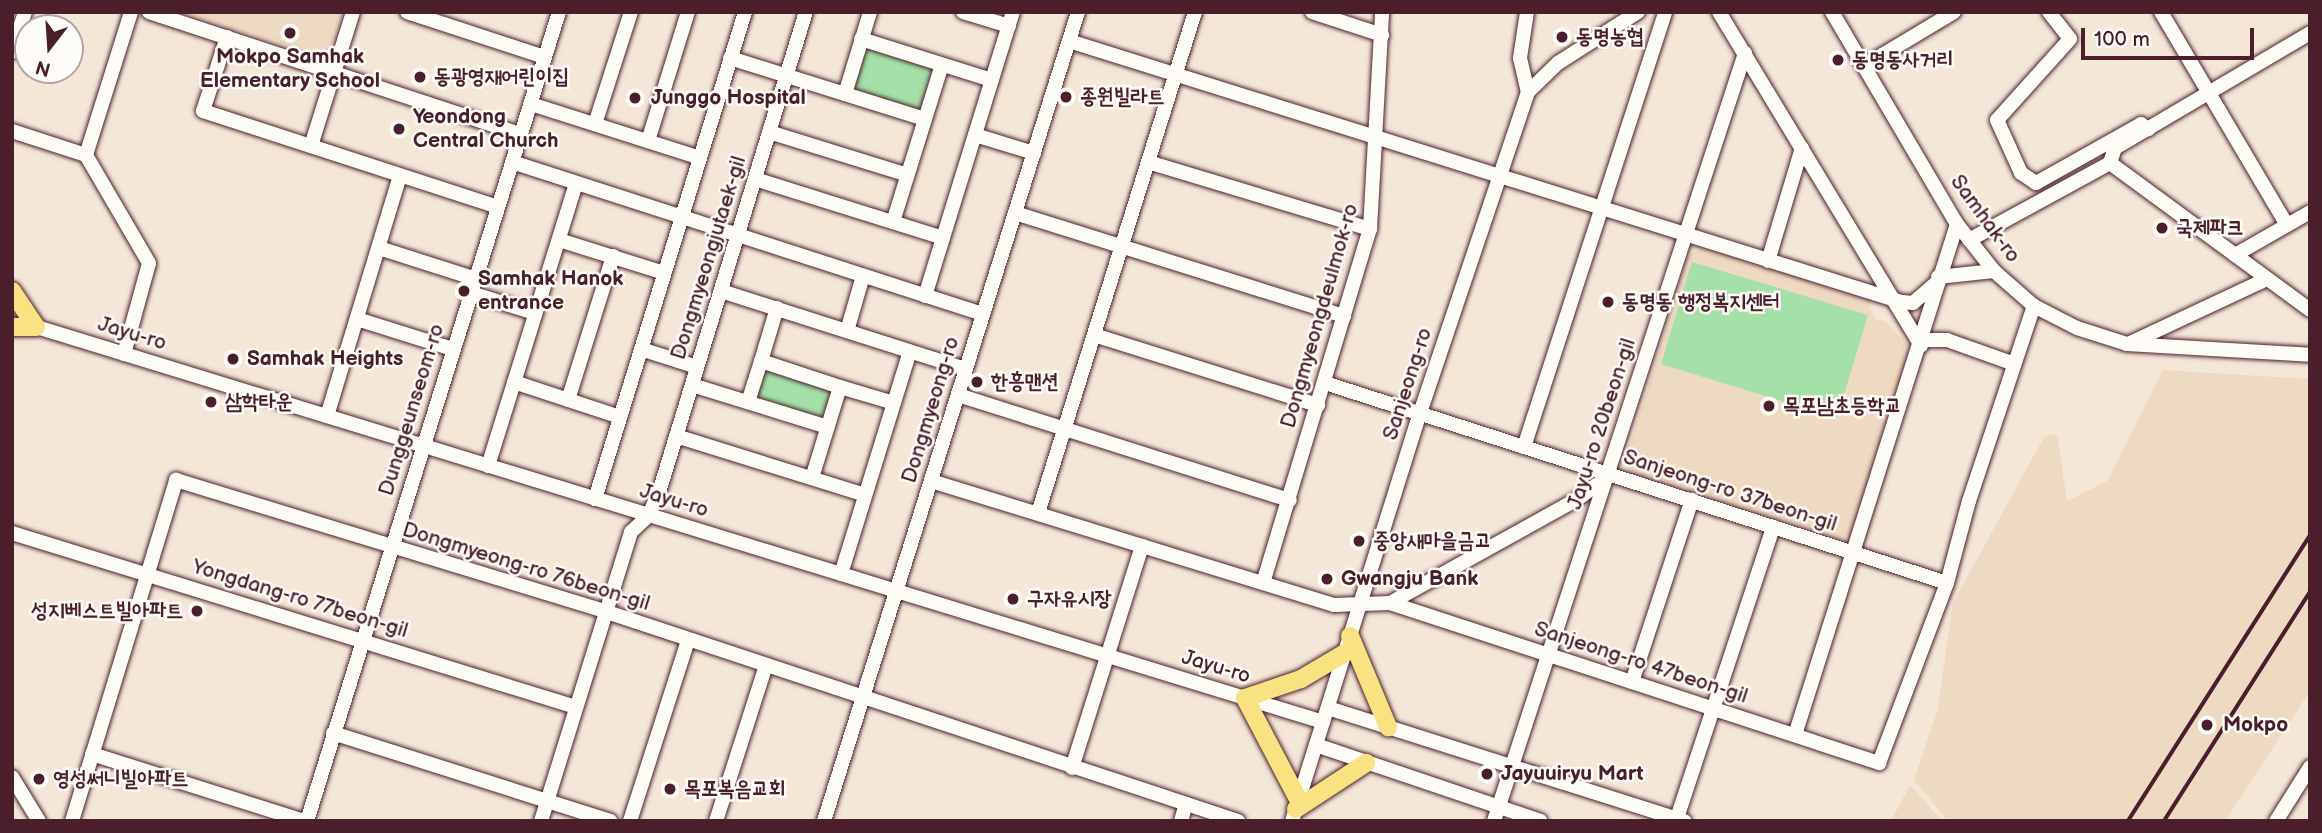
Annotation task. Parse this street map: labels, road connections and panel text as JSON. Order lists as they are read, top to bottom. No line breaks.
{"streets":{"street":["Samhak-ro","Dongmyeongjutaek-gil","Dongmyeongdeulmok-ro","Jayu-ro","Sanjeong-ro","Dunggeunseom-ro","Dongmyeong-ro","Jayu-ro 20beon-gil","Sanjeong-ro 37beon-gil","Dongmyeong-ro 76beon-gil","Yongdang-ro 77beon-gil","Sanjeong-ro 47beon-gil"]},"crossings":[["Dongmyeongjutaek-gil","Jayu-ro"],["Dongmyeongjutaek-gil","Dongmyeong-ro 76beon-gil"],["Dongmyeongjutaek-gil","Yongdang-ro 77beon-gil"],["Dongmyeongdeulmok-ro","Sanjeong-ro 37beon-gil"],["Jayu-ro","Sanjeong-ro"],["Jayu-ro","Dunggeunseom-ro"],["Jayu-ro","Dongmyeong-ro"],["Sanjeong-ro","Sanjeong-ro 37beon-gil"],["Dunggeunseom-ro","Dongmyeong-ro 76beon-gil"],["Dunggeunseom-ro","Yongdang-ro 77beon-gil"],["Dongmyeong-ro","Dongmyeong-ro 76beon-gil"],["Jayu-ro 20beon-gil","Sanjeong-ro 37beon-gil"],["Jayu-ro 20beon-gil","Sanjeong-ro 47beon-gil"],["Sanjeong-ro 37beon-gil","Sanjeong-ro 47beon-gil"],["Dongmyeong-ro 76beon-gil","Yongdang-ro 77beon-gil"]],"places":["Mokpo Samhak Elementary School","동명농협","동명동사거리","동광영재어린이집","종원빌라트","Junggo Hospital","Yeondong Central Church","국제파크","Samhak Hanok entrance","동명동 행정복지센터","Samhak Heights","한흥맨션","삼학타운","목포남초등학교","중앙새마을금고","Gwangju Bank","구자유시장","성지베스트빌아파트","Mokpo","Jayuuiryu Mart","영성써니빌아파트","목포복음교회"],"scale_bar":"100 m","north":"bottom"}
